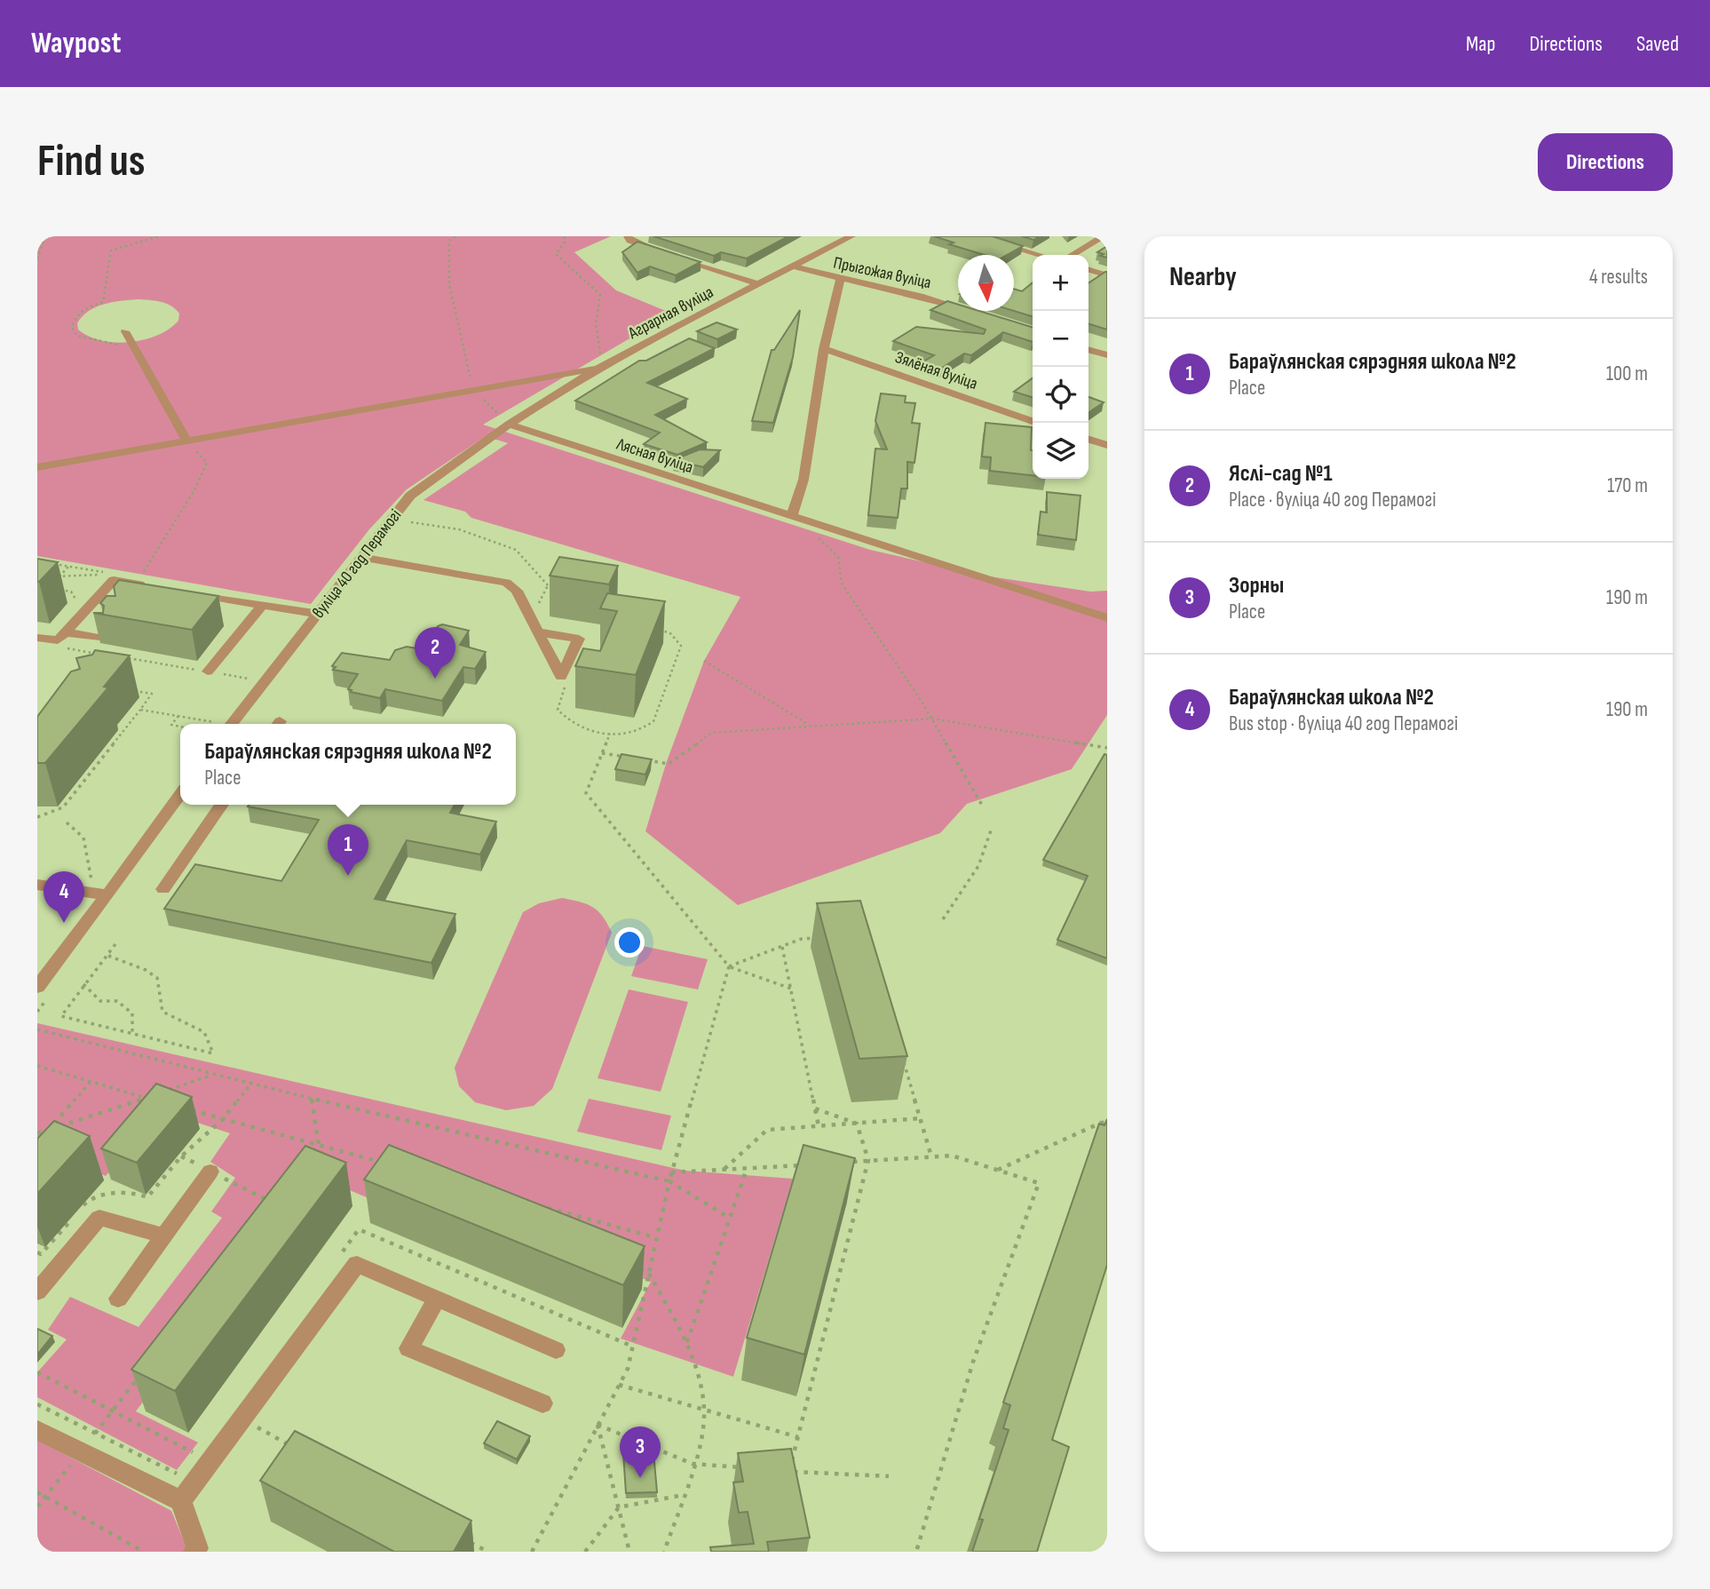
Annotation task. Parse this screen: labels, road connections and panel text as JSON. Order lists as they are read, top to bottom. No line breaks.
{"streets":{"street":["Прыгожая вуліца","Аграрная вуліца","Зялёная вуліца","Лясная вуліца","вуліца 40 год Перамогі"]},"crossings":[["Прыгожая вуліца","Аграрная вуліца"],["Аграрная вуліца","Лясная вуліца"],["Аграрная вуліца","вуліца 40 год Перамогі"],["Лясная вуліца","вуліца 40 год Перамогі"]],"north":"bottom","page":{"header":"Waypost","nav":["Map","Directions","Saved"],"buttons":"Directions","title":"Find us","heading":["Nearby","4 results"],"map_buttons":["+","−"],"list":[{"mark":"1","name":"Бараўлянская сярэдняя школа №2","note":"Place","value":"100 m"},{"mark":"2","name":"Яслі-сад №1","note":"Place · вуліца 40 год Перамогі","value":"170 m"},{"mark":"3","name":"Зорны","note":"Place","value":"190 m"},{"mark":"4","name":"Бараўлянская школа №2","note":"Bus stop · вуліца 40 год Перамогі","value":"190 m"}],"pins":["2","1","4","3"],"popup":["Бараўлянская сярэдняя школа №2","Place"]}}
